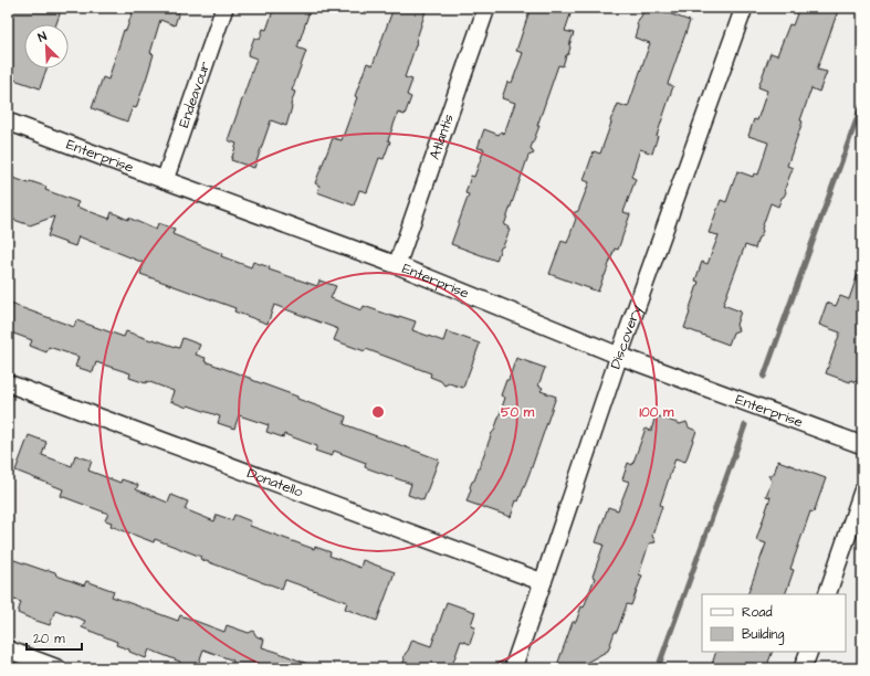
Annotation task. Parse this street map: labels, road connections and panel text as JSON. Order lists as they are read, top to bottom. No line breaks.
{"streets":{"street":["Endeavour","Atlantis","Enterprise","Discovery","Donatello"]},"crossings":[["Endeavour","Enterprise"],["Atlantis","Enterprise"],["Enterprise","Discovery"],["Discovery","Donatello"]],"legend":["Road","Building"],"scale_bar":"20 m","north":"top left","rings":["50 m","100 m"]}
